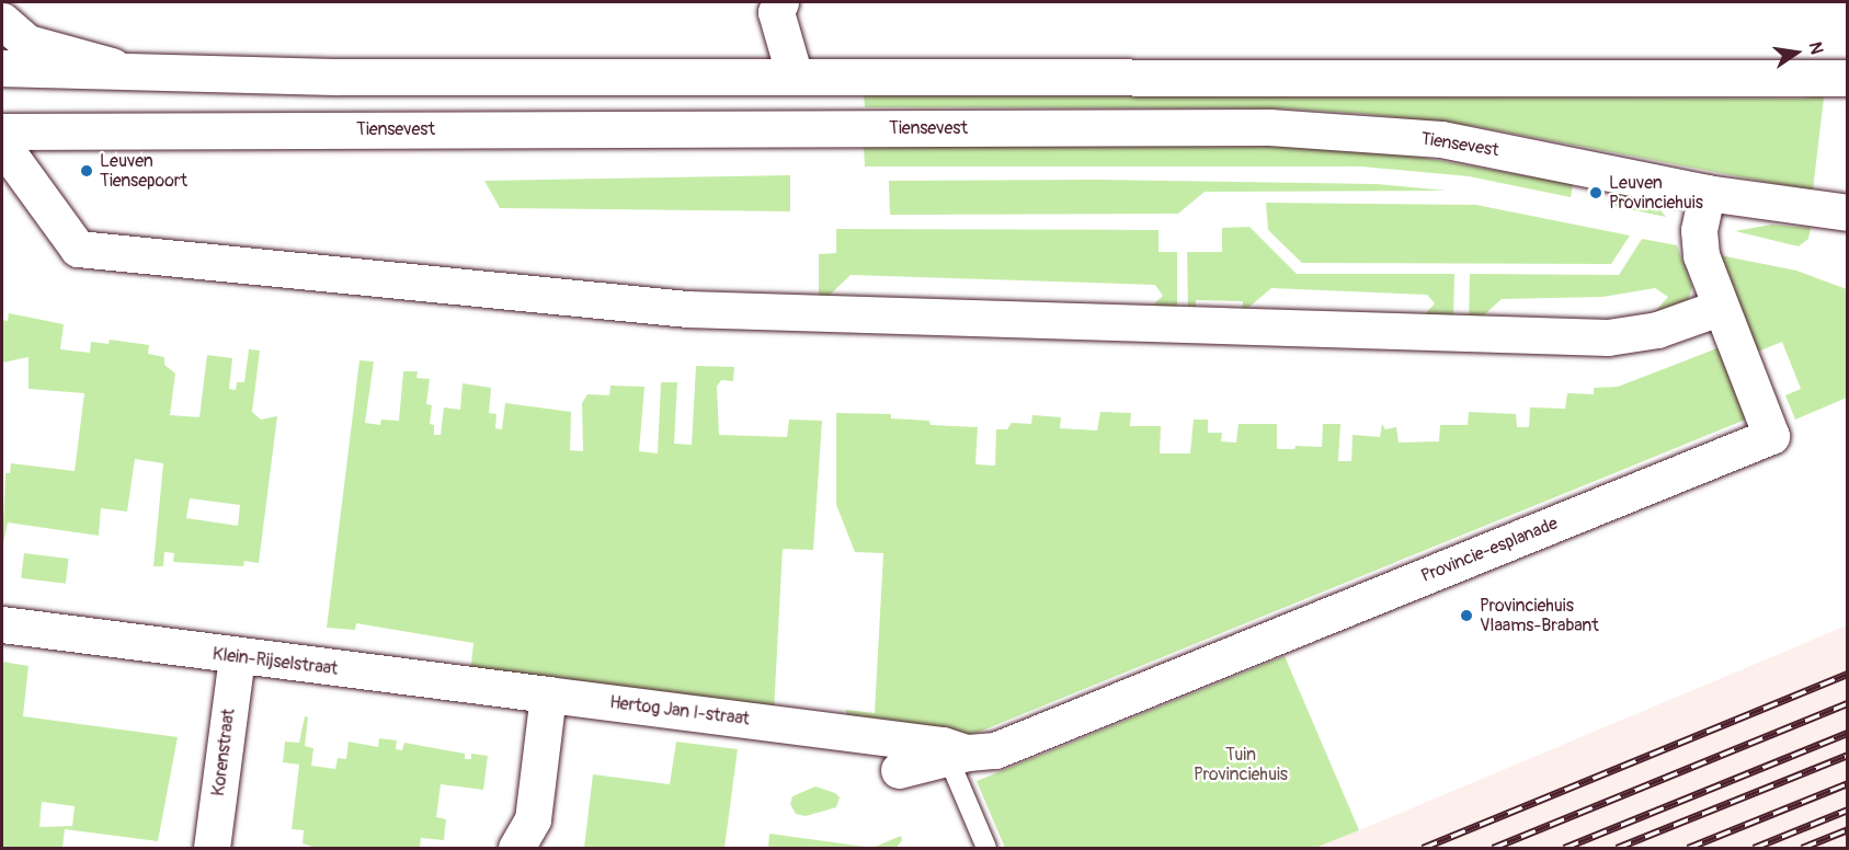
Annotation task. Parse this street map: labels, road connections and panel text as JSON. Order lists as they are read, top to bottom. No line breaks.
{"streets":{"street":["Tiensevest","Provincie-esplanade","Klein-Rijselstraat","Hertog Jan I-straat","Korenstraat"]},"crossings":[["Tiensevest","Provincie-esplanade"],["Provincie-esplanade","Hertog Jan I-straat"],["Klein-Rijselstraat","Hertog Jan I-straat"],["Klein-Rijselstraat","Korenstraat"]],"parks":["Tuin Provinciehuis"],"places":["Leuven Tiensepoort","Leuven Provinciehuis","Provinciehuis Vlaams-Brabant"],"north":"right"}
